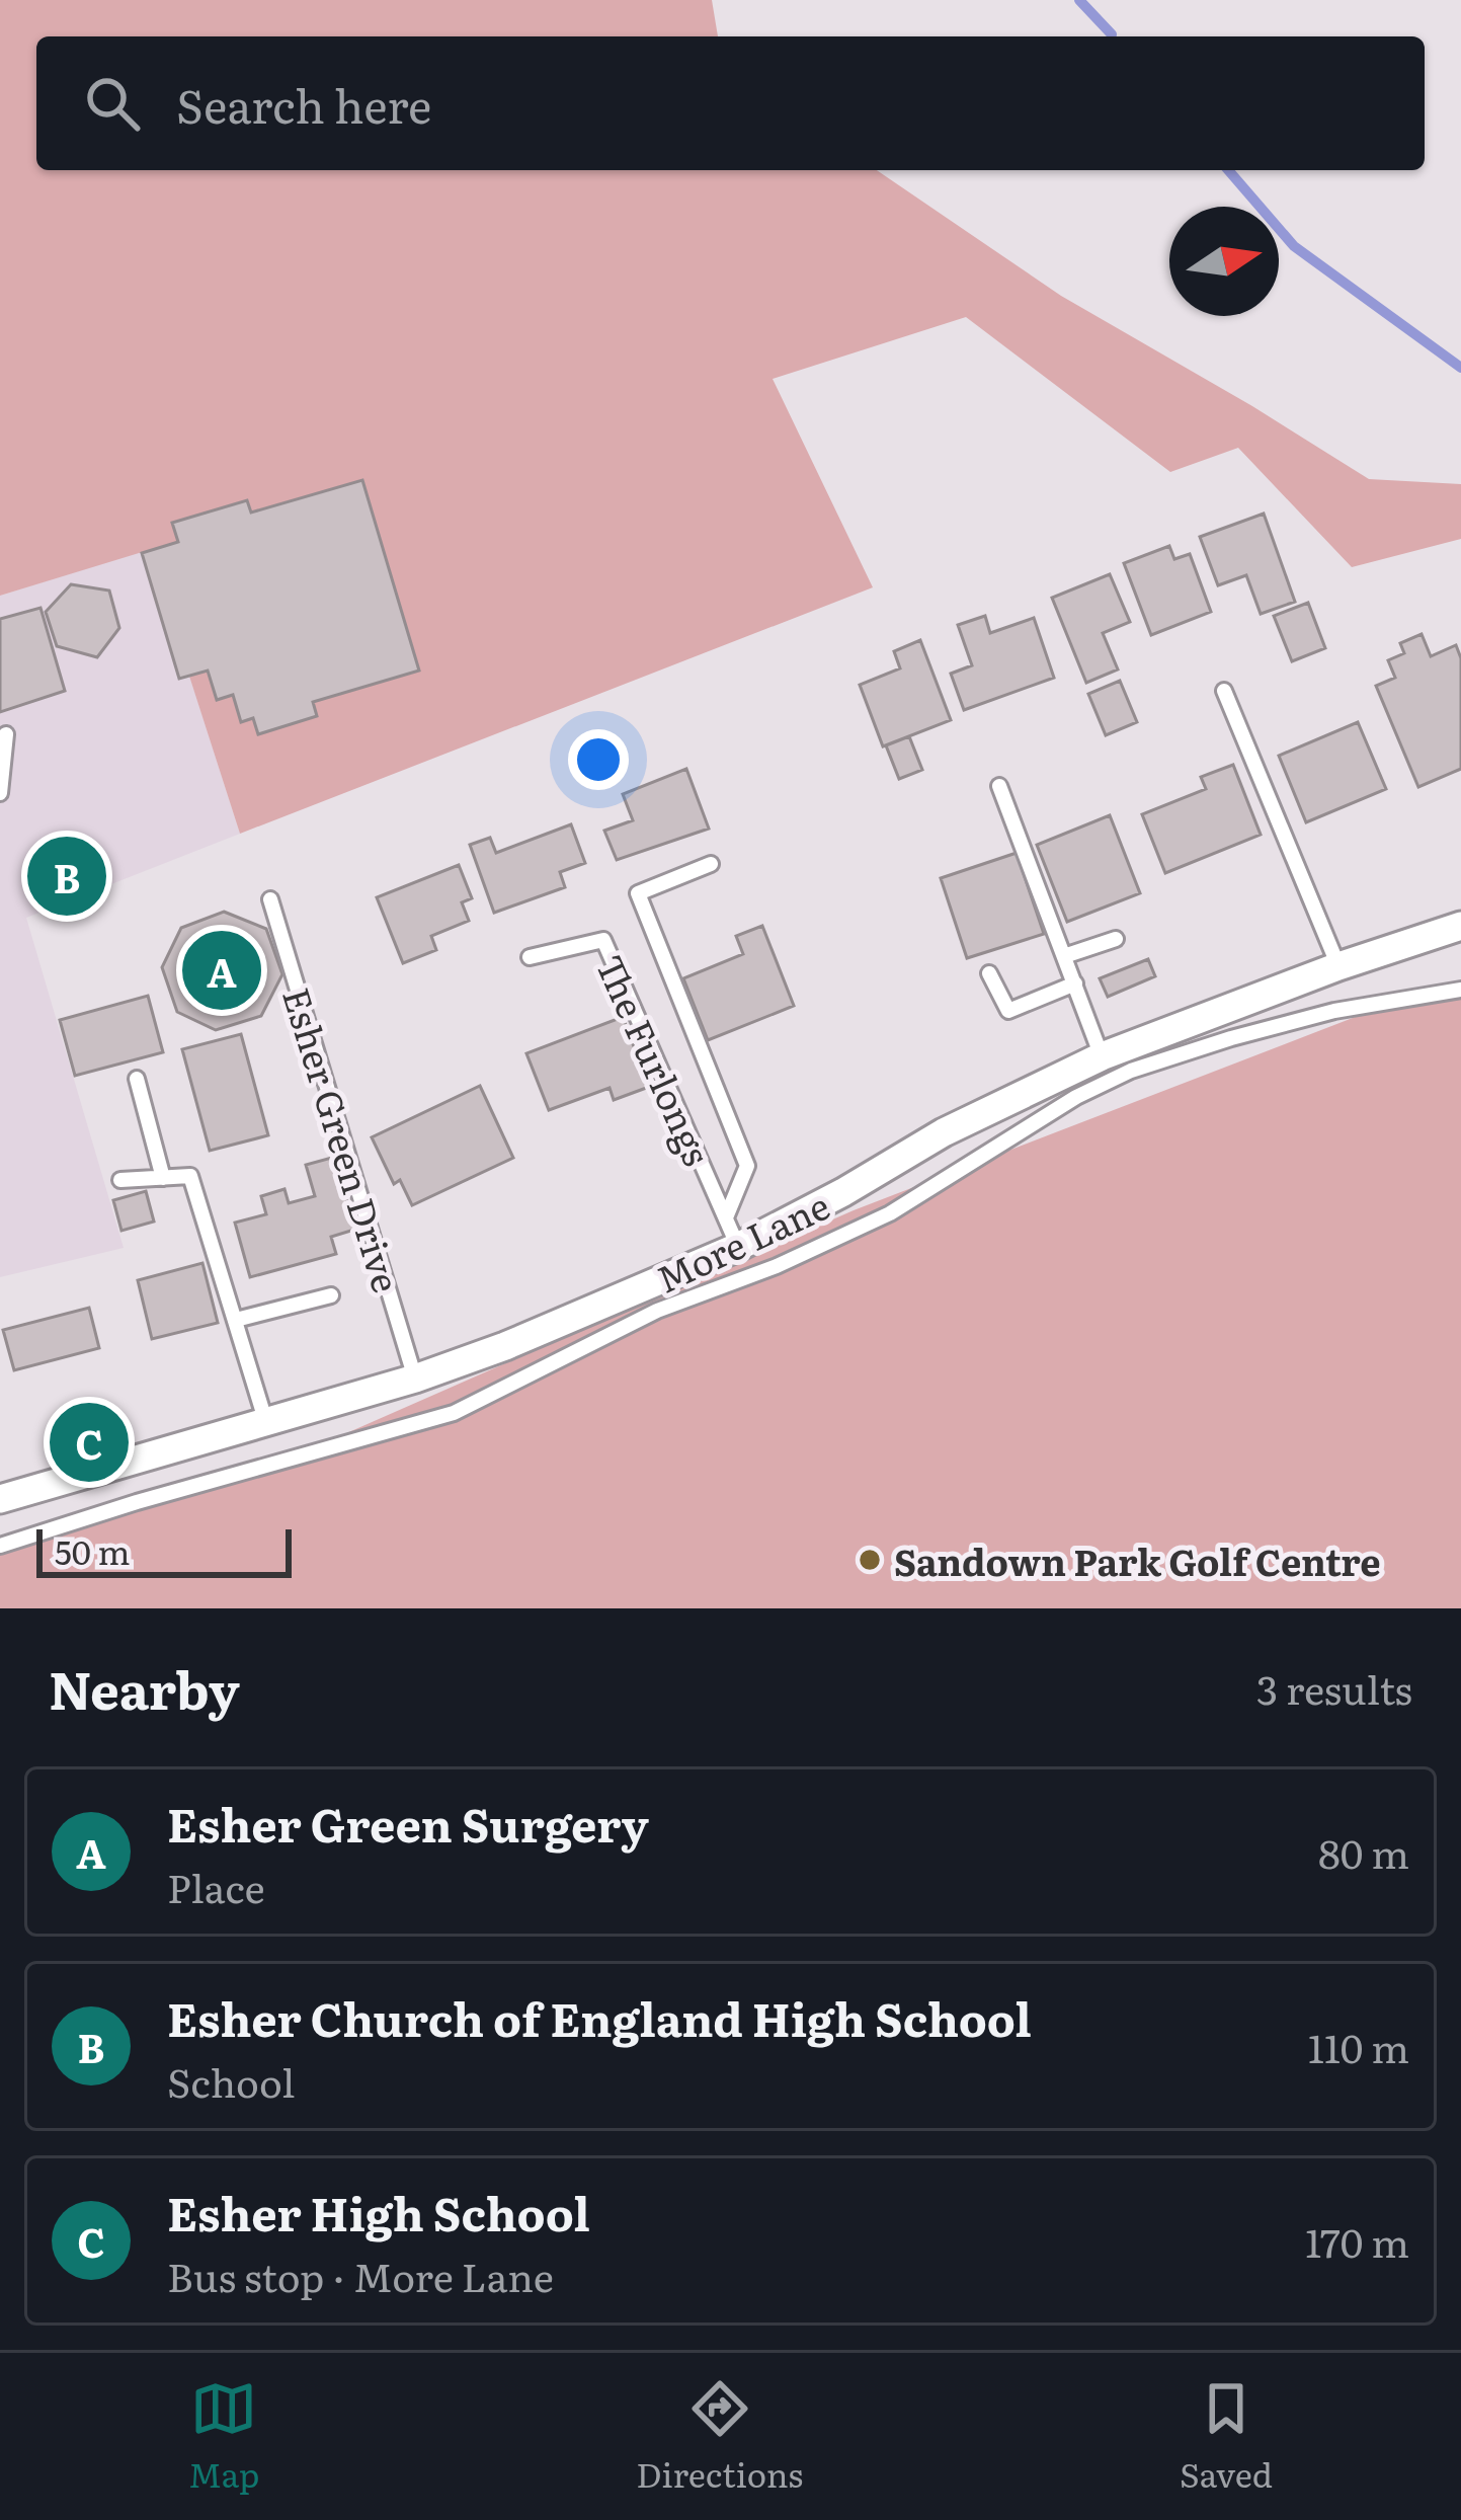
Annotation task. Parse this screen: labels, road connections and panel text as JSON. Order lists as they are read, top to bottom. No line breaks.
{"streets":{"street":["More Lane"],"lane":["The Furlongs","Esher Green Drive"]},"crossings":[["The Furlongs","More Lane"],["Esher Green Drive","More Lane"]],"places":["Sandown Park Golf Centre"],"scale_bar":"50 m","north":"right","page":{"search":"Search here","pins":["B","A","C"],"scale":"50 m","heading":["Nearby","3 results"],"list":[{"mark":"A","name":"Esher Green Surgery","note":"Place","value":"80 m"},{"mark":"B","name":"Esher Church of England High School","note":"School","value":"110 m"},{"mark":"C","name":"Esher High School","note":"Bus stop · More Lane","value":"170 m"}],"nav":["Map","Directions","Saved"]}}
